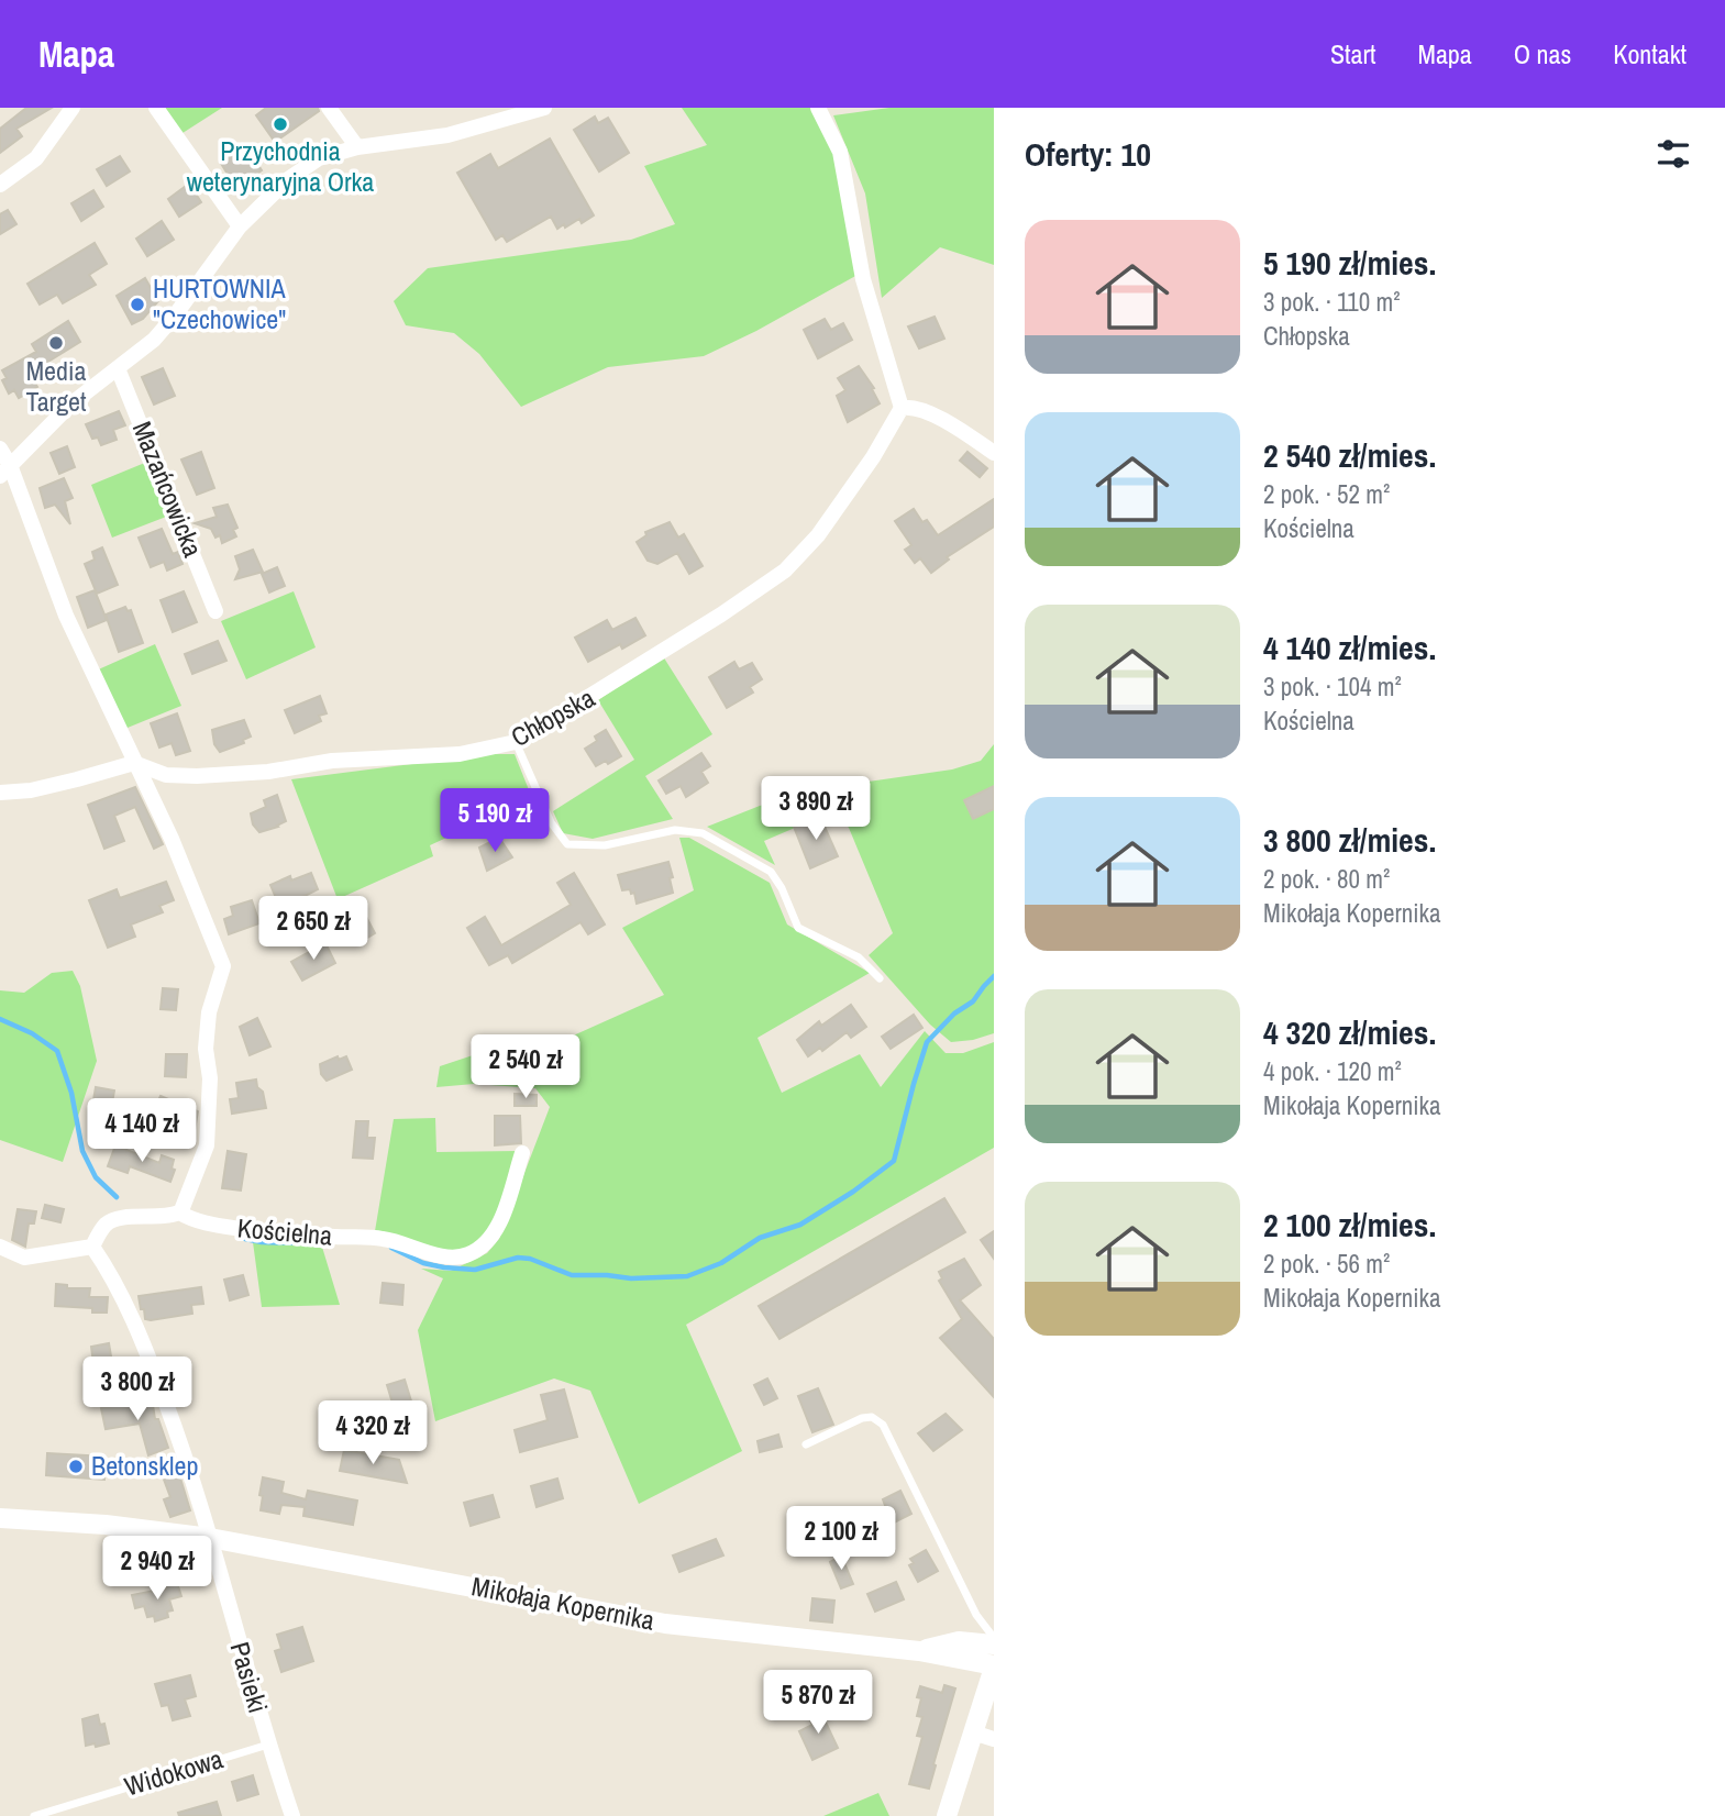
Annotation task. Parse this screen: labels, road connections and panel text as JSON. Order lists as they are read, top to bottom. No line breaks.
{"streets":{"street":["Mazańcowicka","Chłopska","Kościelna","Mikołaja Kopernika","Pasieki"],"lane":["Widokowa"]},"crossings":[["Mikołaja Kopernika","Pasieki"],["Pasieki","Widokowa"]],"places":["Przychodnia weterynaryjna Orka","HURTOWNIA \"Czechowice\"","Media Target","Betonsklep"],"page":{"header":"Mapa","nav":["Start","Mapa","O nas","Kontakt"],"heading":"Oferty: 10","list":[{"name":"5 190 zł/mies.","note":"3 pok. · 110 m² · Chłopska"},{"name":"2 540 zł/mies.","note":"2 pok. · 52 m² · Kościelna"},{"name":"4 140 zł/mies.","note":"3 pok. · 104 m² · Kościelna"},{"name":"3 800 zł/mies.","note":"2 pok. · 80 m² · Mikołaja Kopernika"},{"name":"4 320 zł/mies.","note":"4 pok. · 120 m² · Mikołaja Kopernika"},{"name":"2 100 zł/mies.","note":"2 pok. · 56 m² · Mikołaja Kopernika"}],"price":["3 890 zł","5 190 zł","2 650 zł","2 540 zł","4 140 zł","3 800 zł","4 320 zł","2 100 zł","2 940 zł","5 870 zł"]}}
